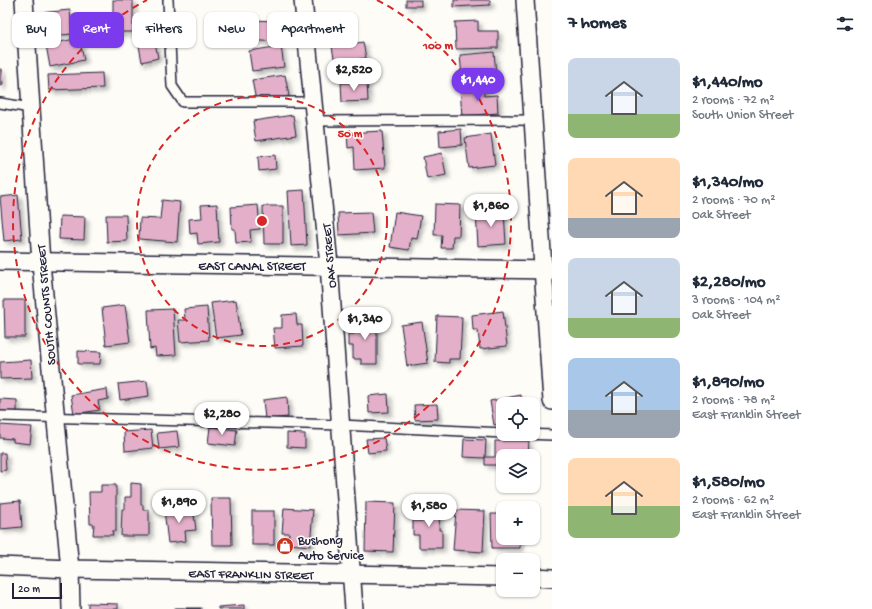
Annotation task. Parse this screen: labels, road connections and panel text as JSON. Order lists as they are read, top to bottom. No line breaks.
{"streets":{"street":["OAK STREET","EAST CANAL STREET","SOUTH COUNTS STREET","EAST FRANKLIN STREET"]},"crossings":[["OAK STREET","EAST CANAL STREET"],["OAK STREET","EAST FRANKLIN STREET"],["EAST CANAL STREET","SOUTH COUNTS STREET"],["SOUTH COUNTS STREET","EAST FRANKLIN STREET"]],"places":{"shop":["Bushong Auto Service"]},"scale_bar":"20 m","page":{"heading":"7 homes","chip":["Buy","Rent","Filters","New","Apartment"],"list":[{"name":"$1,440/mo","note":"2 rooms · 72 m² · South Union Street"},{"name":"$1,340/mo","note":"2 rooms · 70 m² · Oak Street"},{"name":"$2,280/mo","note":"3 rooms · 104 m² · Oak Street"},{"name":"$1,890/mo","note":"2 rooms · 78 m² · East Franklin Street"},{"name":"$1,580/mo","note":"2 rooms · 62 m² · East Franklin Street"}],"price":["$2,520","$1,440","$1,860","$1,340","$2,280","$1,890","$1,580"],"map_buttons":["+","−"],"scale":"20 m"},"rings":["100 m","50 m"]}
